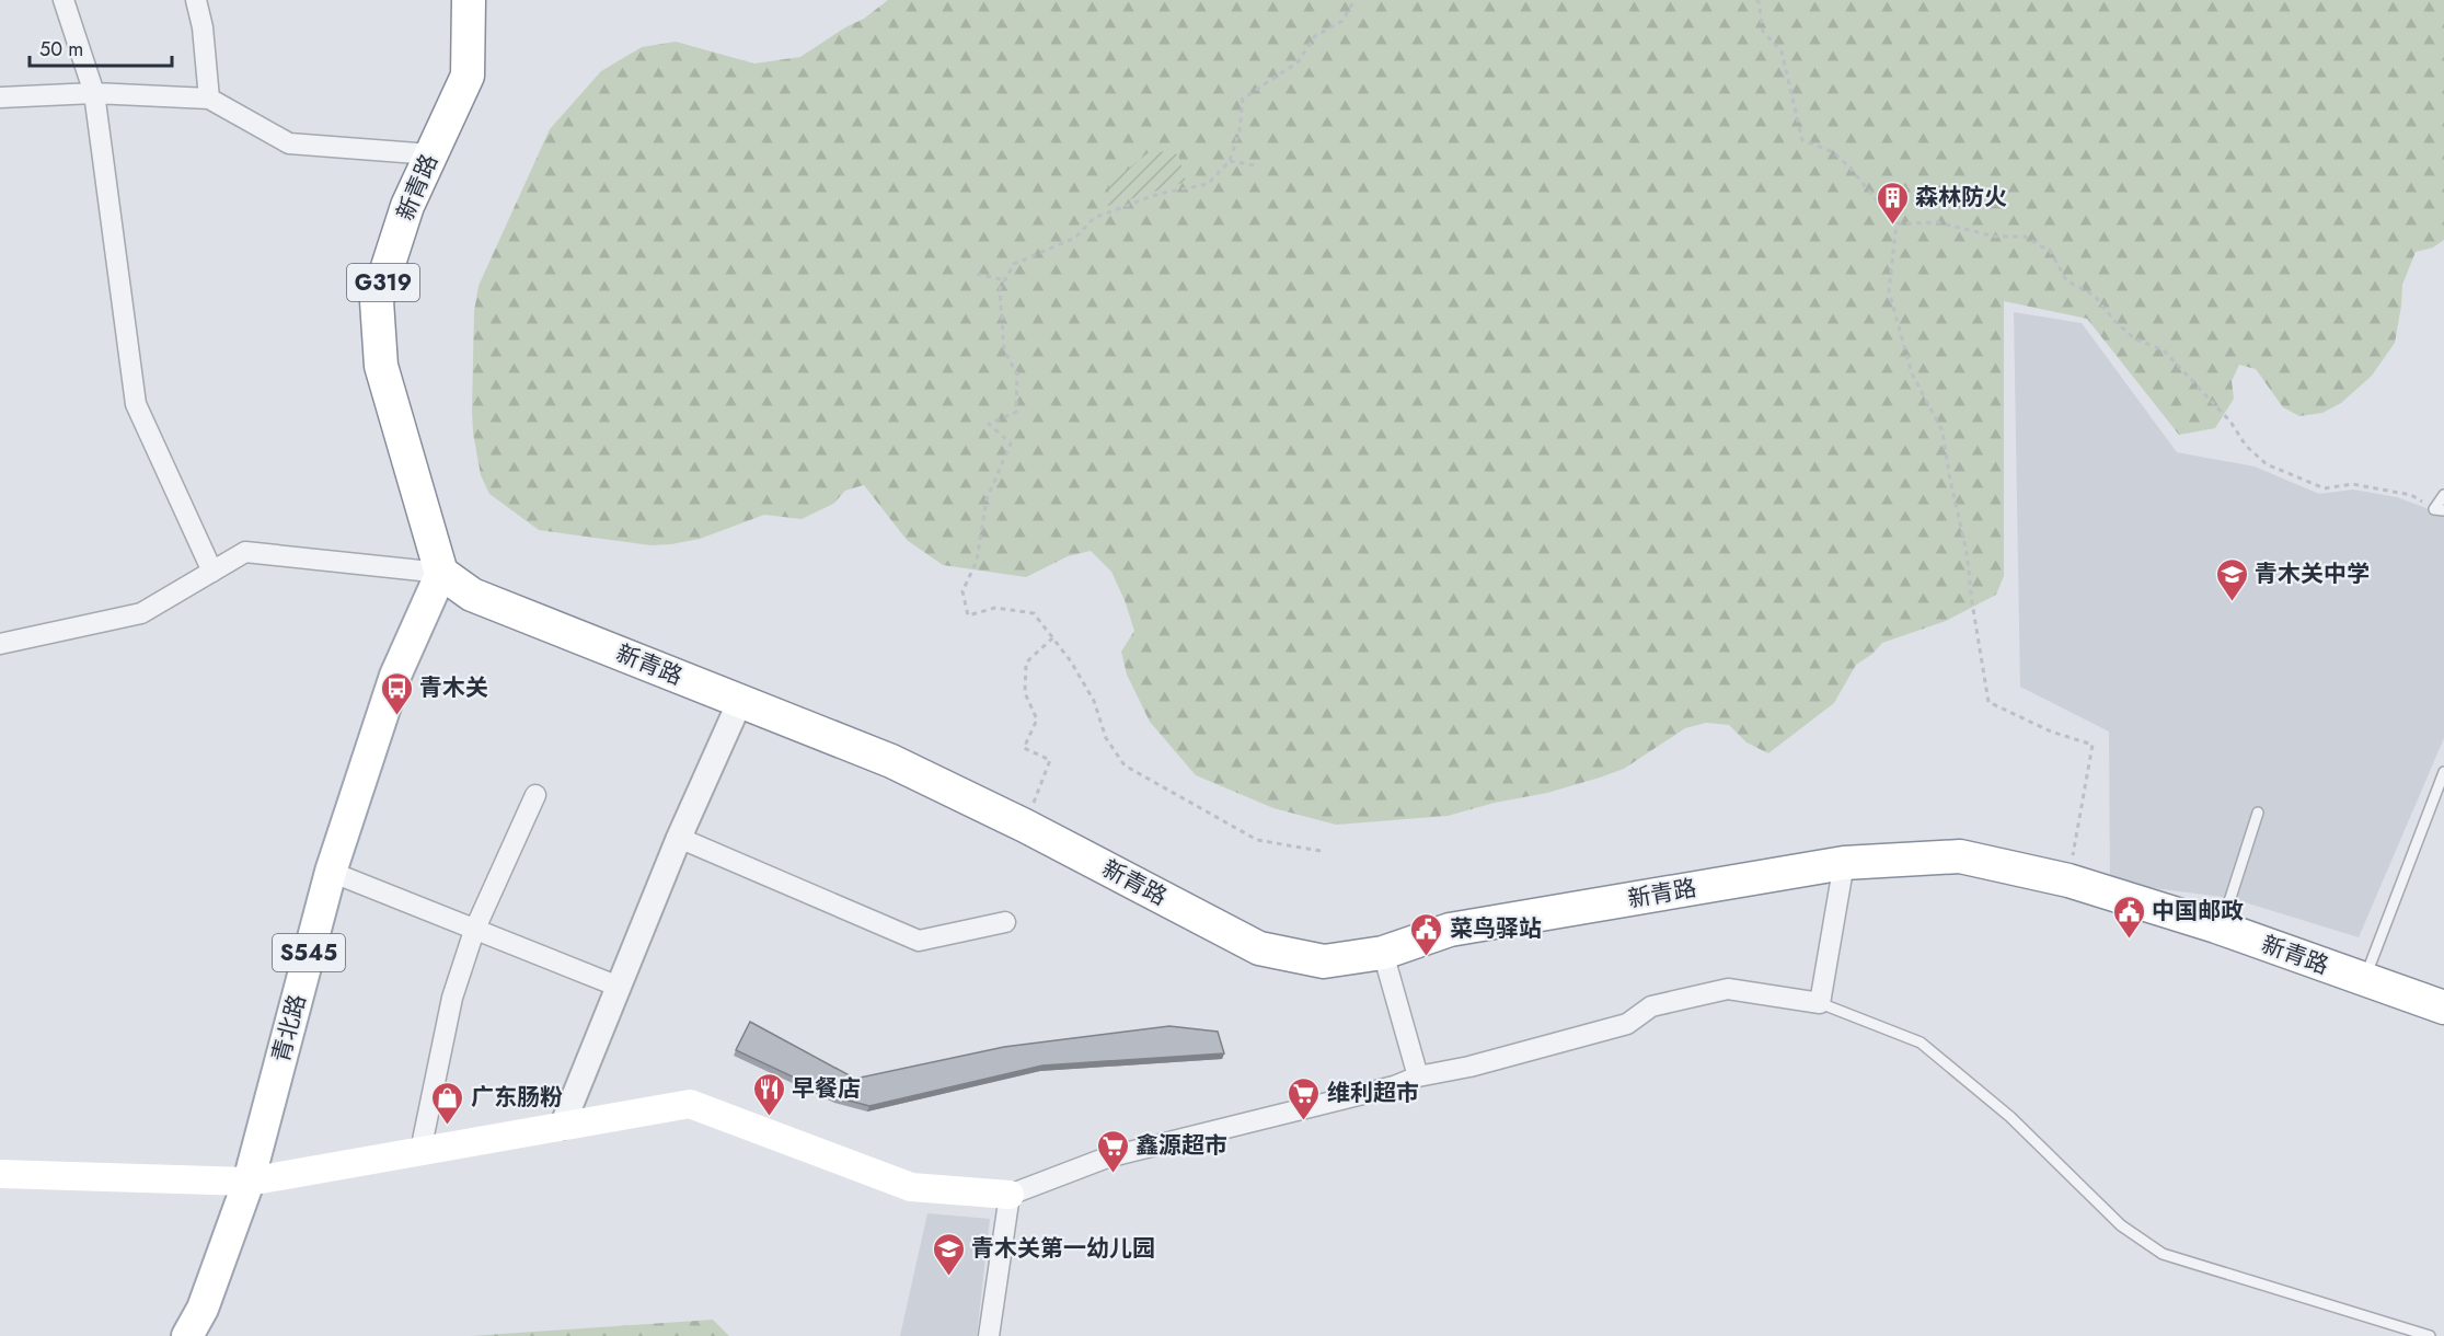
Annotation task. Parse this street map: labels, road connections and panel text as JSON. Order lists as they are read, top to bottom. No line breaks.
{"streets":{"highway":["新青路","G319"],"main road":["S545","青北路"]},"crossings":[["新青路","青北路"]],"places":{"building":["森林防火"],"school or university":["青木关中学","青木关第一幼儿园"],"bus stop":["青木关"],"public building":["中国邮政","菜鸟驿站"],"restaurant":["早餐店"],"supermarket":["维利超市","鑫源超市"],"shop":["广东肠粉"]},"scale_bar":"50 m"}
